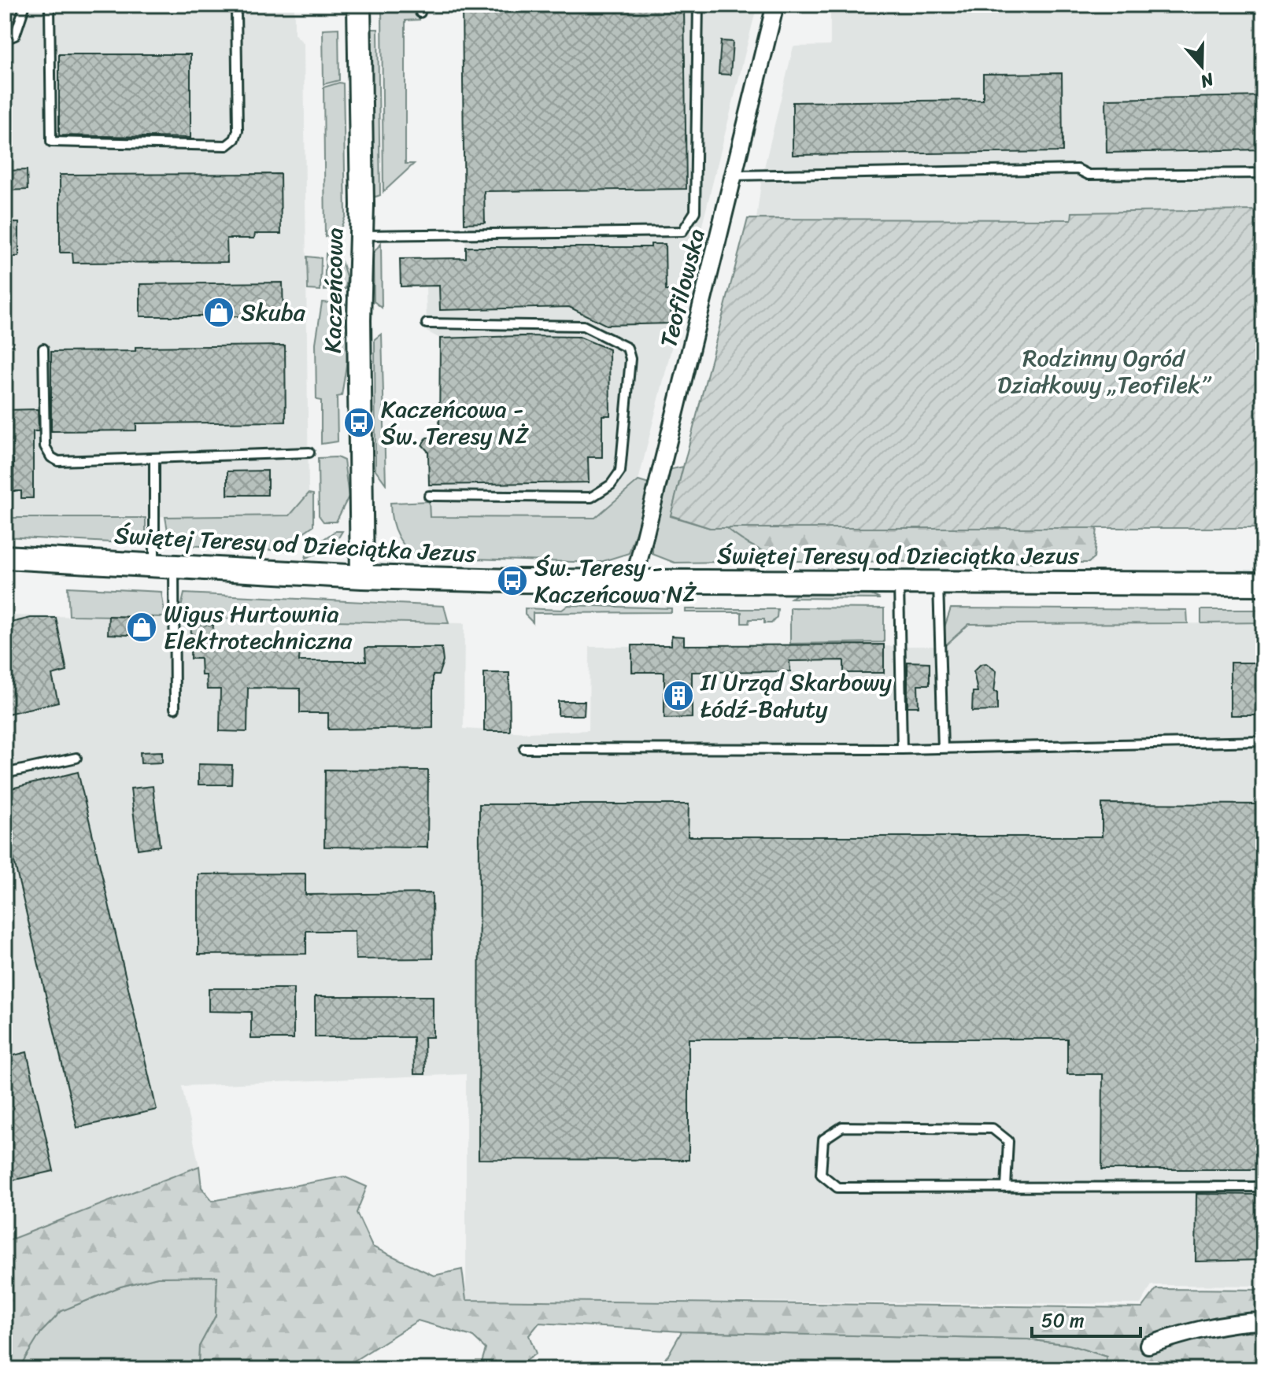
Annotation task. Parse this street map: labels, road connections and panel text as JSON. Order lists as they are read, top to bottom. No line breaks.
{"streets":{"street":["Teofilowska","Kaczeńcowa","Świętej Teresy od Dzieciątka Jezus"]},"crossings":[["Teofilowska","Świętej Teresy od Dzieciątka Jezus"],["Kaczeńcowa","Świętej Teresy od Dzieciątka Jezus"]],"parks":["Rodzinny Ogród Działkowy „Teofilek”"],"places":{"shop":["Skuba","Wigus Hurtownia Elektrotechniczna"],"bus stop":["Kaczeńcowa - Św. Teresy NŻ","Św. Teresy - Kaczeńcowa NŻ"],"building":["II Urząd Skarbowy Łódź-Bałuty"]},"scale_bar":"50 m","north":"bottom"}
